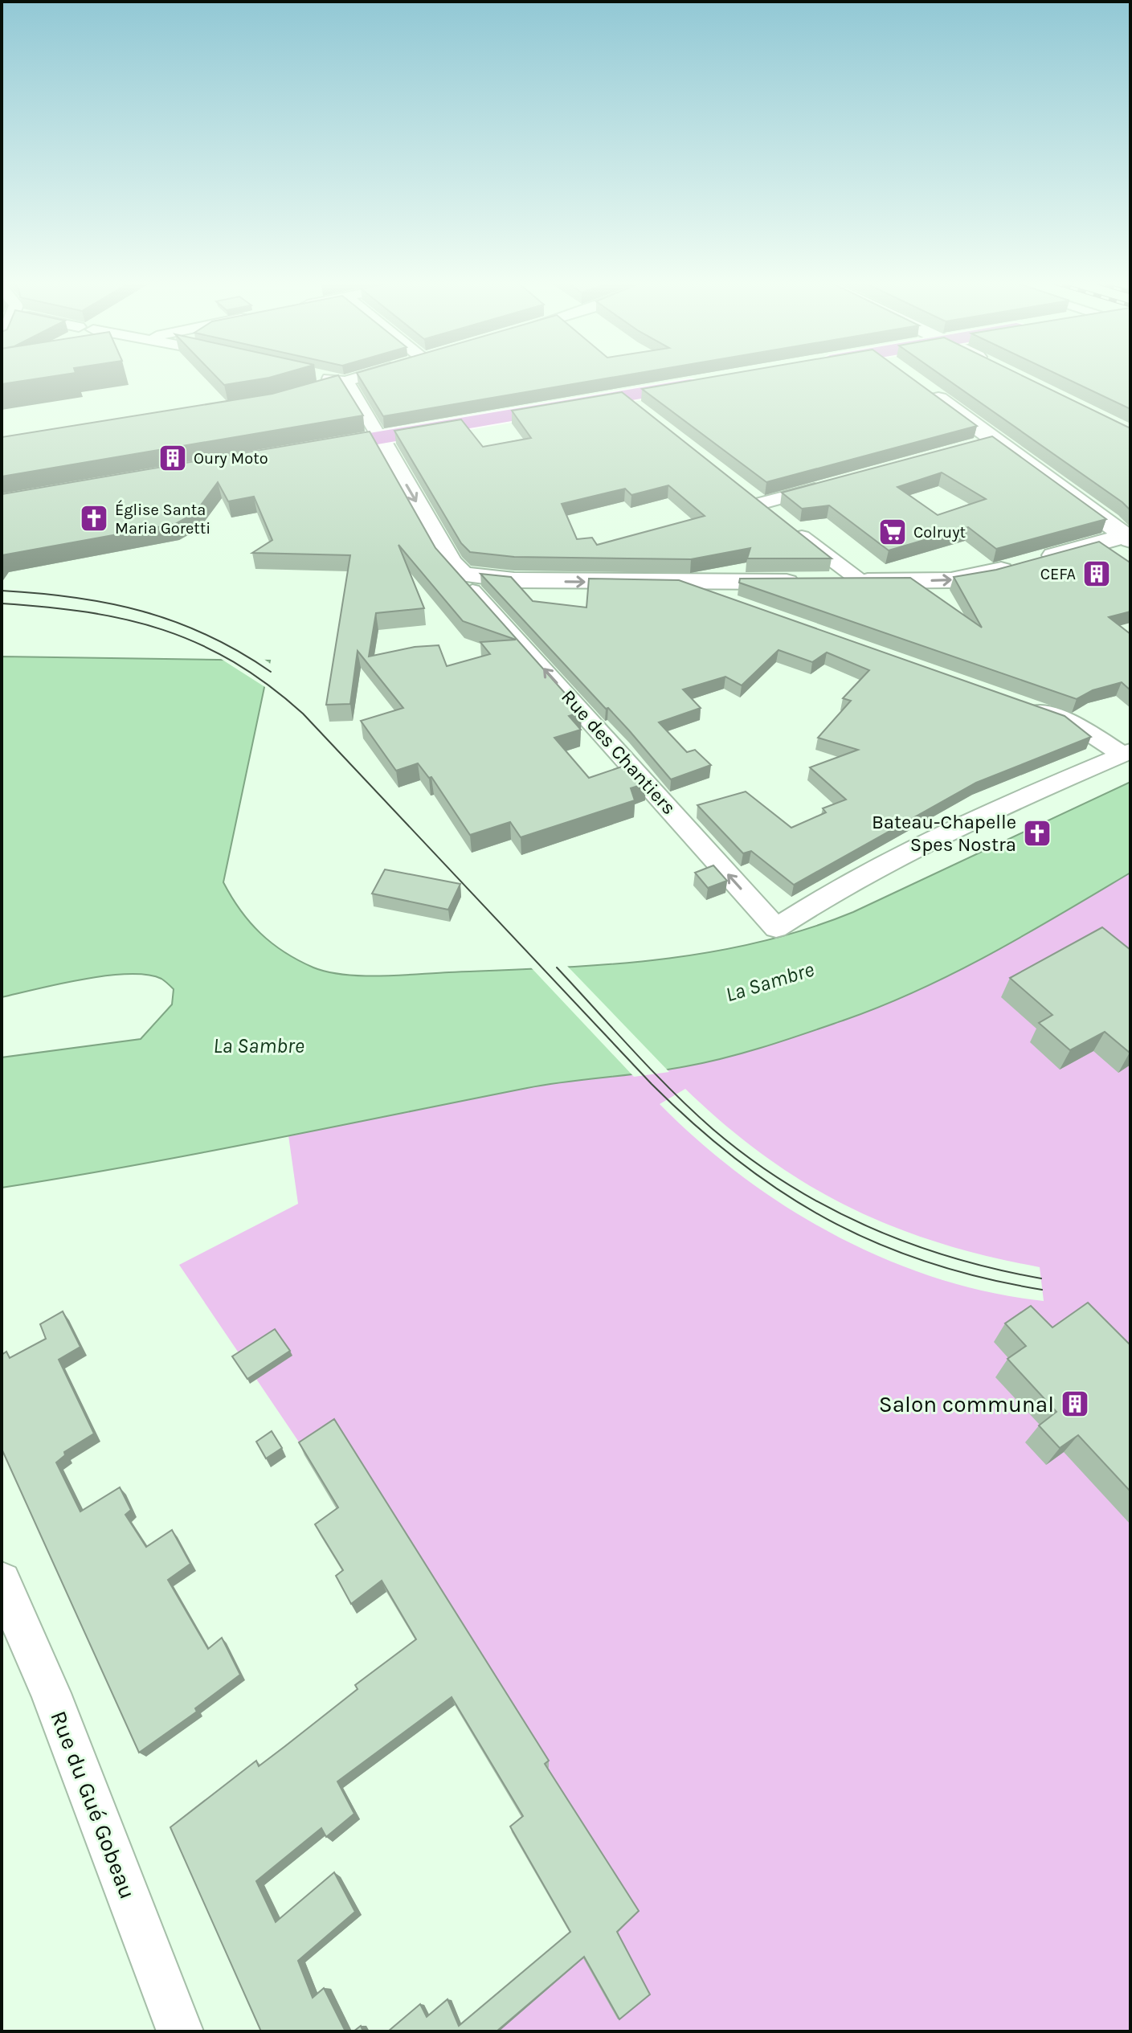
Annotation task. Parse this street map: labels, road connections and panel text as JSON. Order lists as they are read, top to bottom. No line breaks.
{"streets":{"street":["Rue des Chantiers","Rue du Gué Gobeau"]},"water":["La Sambre"],"places":{"building":["Oury Moto","CEFA","Salon communal"],"church":["Église Santa Maria Goretti","Bateau-Chapelle Spes Nostra"],"supermarket":["Colruyt"]}}
